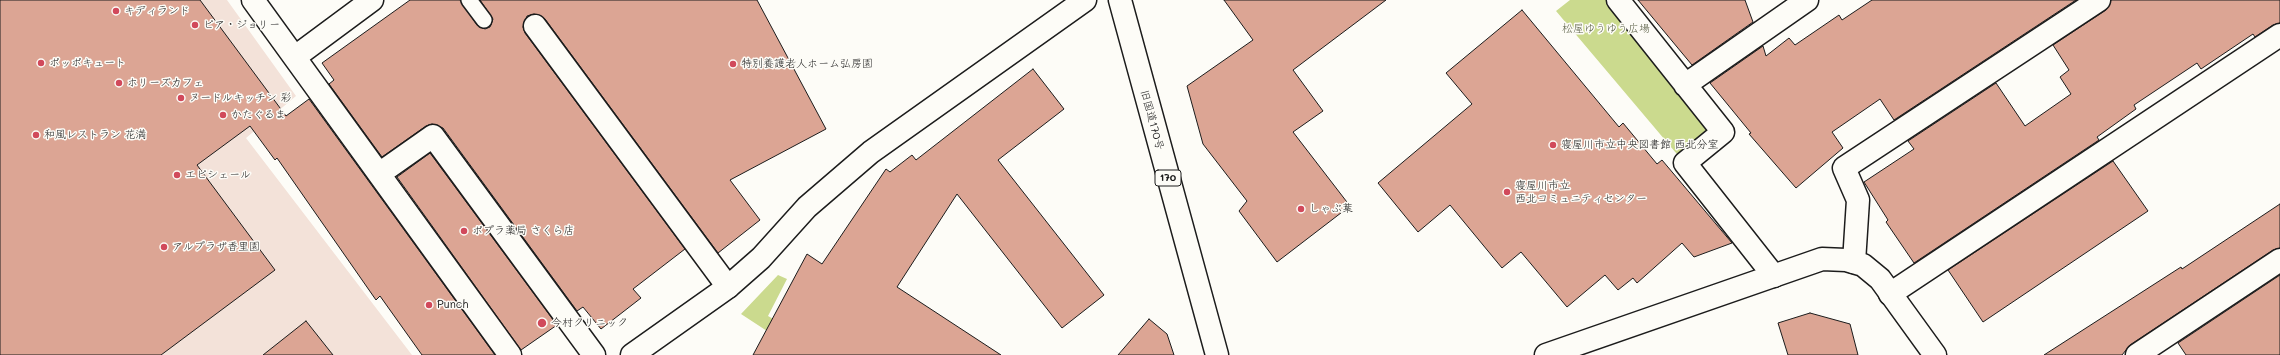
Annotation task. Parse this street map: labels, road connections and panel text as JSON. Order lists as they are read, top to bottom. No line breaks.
{"streets":{"main road":["旧国道170号","170"]},"parks":["松屋ゆうゆう広場"],"places":["キディランド","ピア・ジョリー","ポッポキュート","特別養護老人ホーム弘房園","ホリーズカフェ","ヌードルキッチン 彩","かたぐるま","和風レストラン 花満","寝屋川市立中央図書館 西北分室","エピシェール","寝屋川市立 西北コミュニティセンター","しゃぶ葉","ポプラ薬局 さくら店","アルプラザ香里園","Punch","今村クリニック"]}
